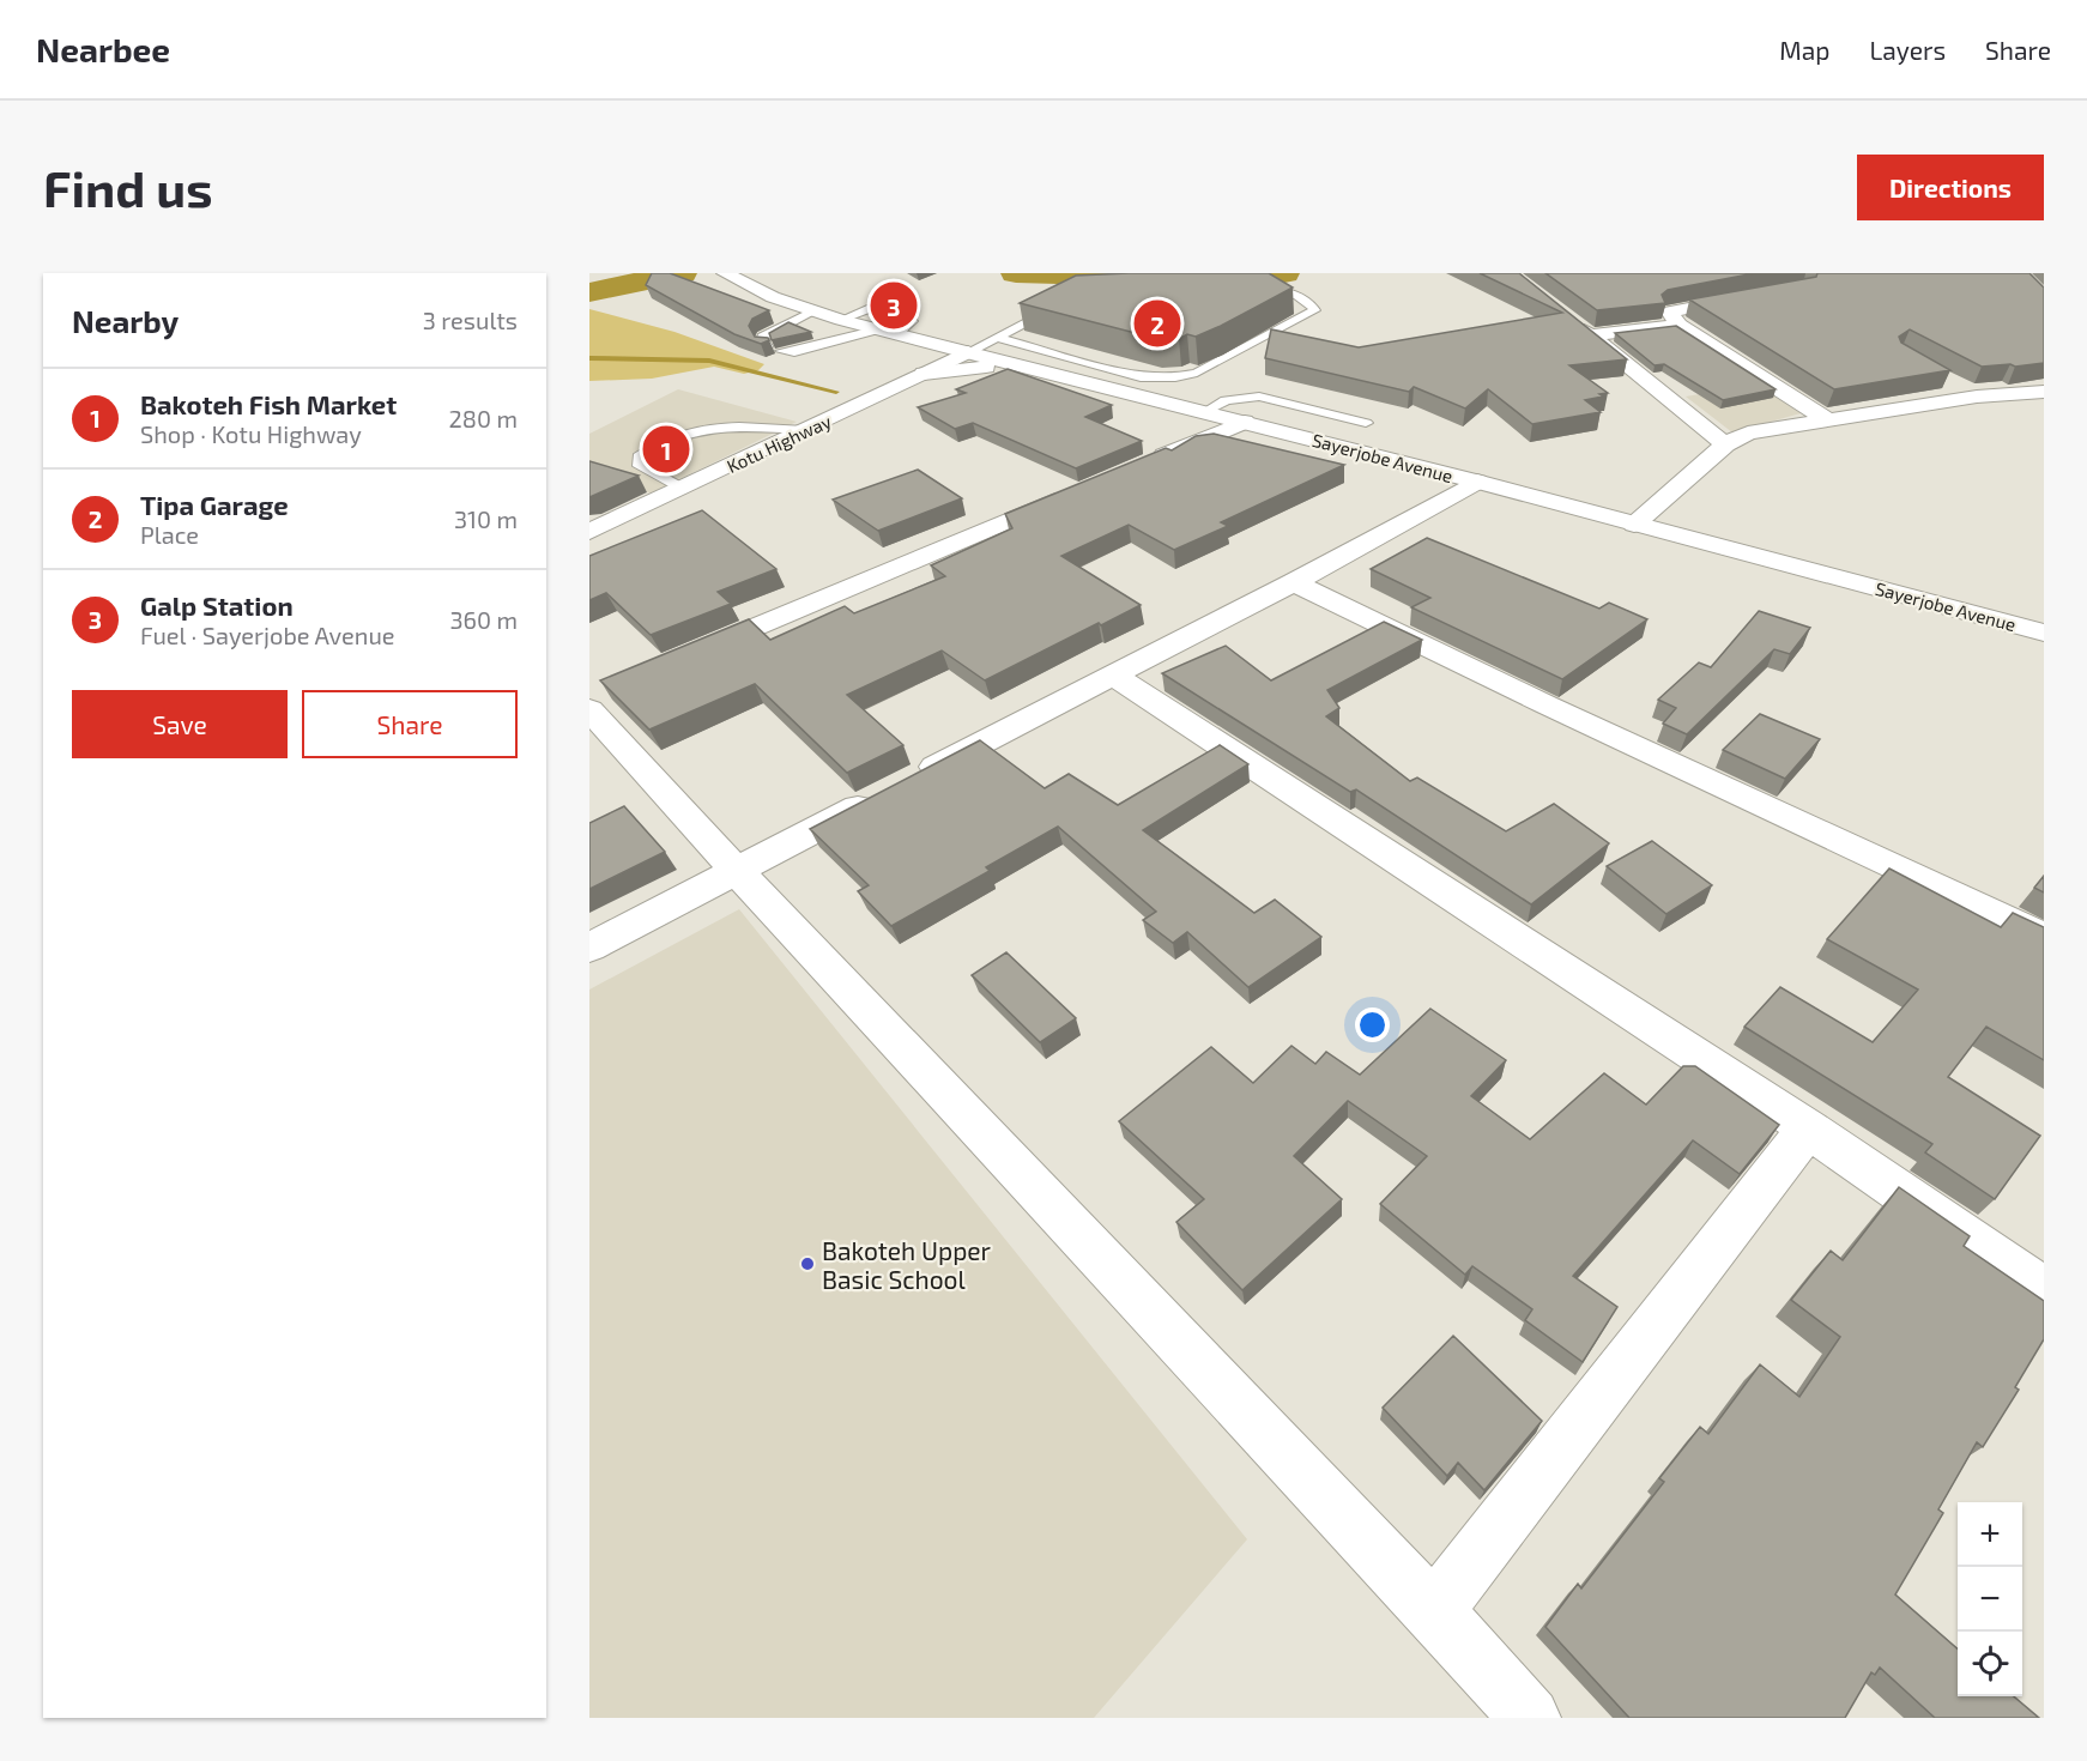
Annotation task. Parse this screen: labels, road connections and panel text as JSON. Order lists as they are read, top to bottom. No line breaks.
{"streets":{"street":["Kotu Highway","Sayerjobe Avenue"]},"crossings":[["Kotu Highway","Sayerjobe Avenue"]],"places":["Bakoteh Upper Basic School"],"page":{"header":"Nearbee","nav":["Map","Layers","Share"],"buttons":["Directions",["Save","Share"]],"title":"Find us","heading":["Nearby","3 results"],"pins":["3","2","1"],"list":[{"mark":"1","name":"Bakoteh Fish Market","note":"Shop · Kotu Highway","value":"280 m"},{"mark":"2","name":"Tipa Garage","note":"Place","value":"310 m"},{"mark":"3","name":"Galp Station","note":"Fuel · Sayerjobe Avenue","value":"360 m"}],"map_buttons":["+","−"]}}
